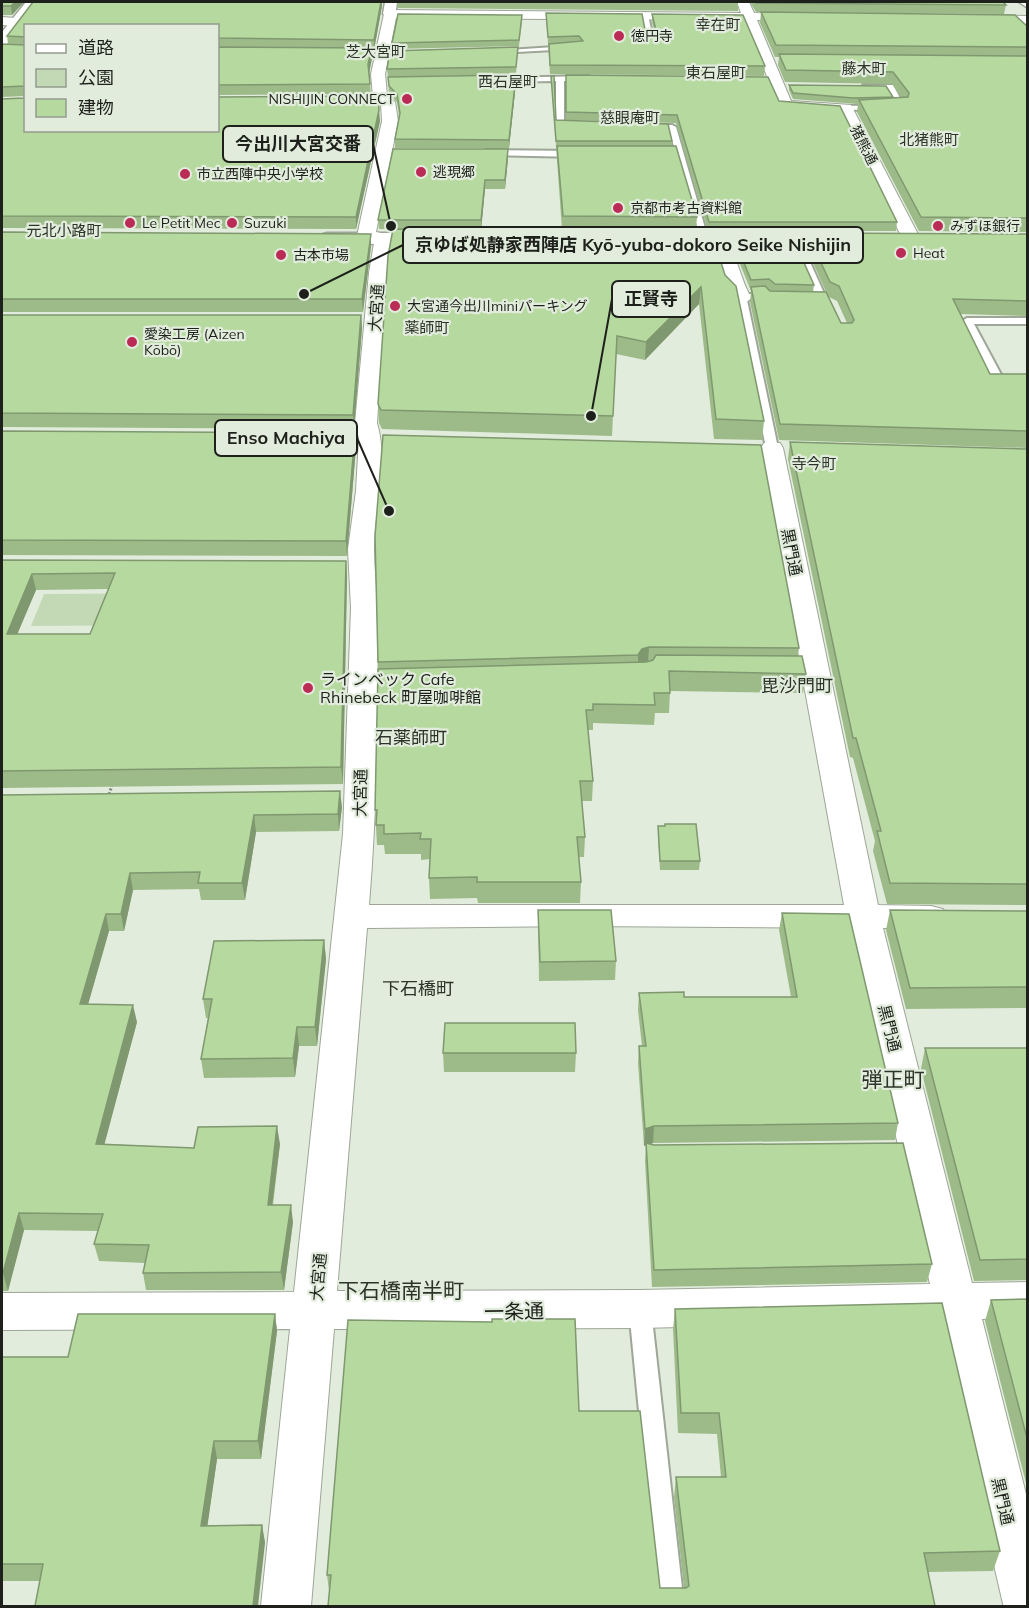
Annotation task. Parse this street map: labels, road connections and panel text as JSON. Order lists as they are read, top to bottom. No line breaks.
{"streets":{"street":["猪熊通","大宮通","黒門通","一条通"]},"crossings":[["大宮通","一条通"],["黒門通","一条通"]],"districts":["幸在町","芝大宮町","藤木町","東石屋町","西石屋町","慈眼庵町","北猪熊町","元北小路町","薬師町","寺今町","毘沙門町","石薬師町","下石橋町","弾正町","下石橋南半町"],"places":["徳円寺","NISHIJIN CONNECT","逃現郷","市立西陣中央小学校","京都市考古資料館","Le Petit Mec","Suzuki","今出川大宮交番","みずほ銀行","Heat","古本市場","京ゆば処静家西陣店 Kyō-yuba-dokoro Seike Nishijin","大宮通今出川miniパーキング","愛染工房 (Aizen Kōbō)","正賢寺","Enso Machiya","ラインベック Cafe Rhinebeck 町屋咖啡館"],"legend":["道路","公園","建物"]}
